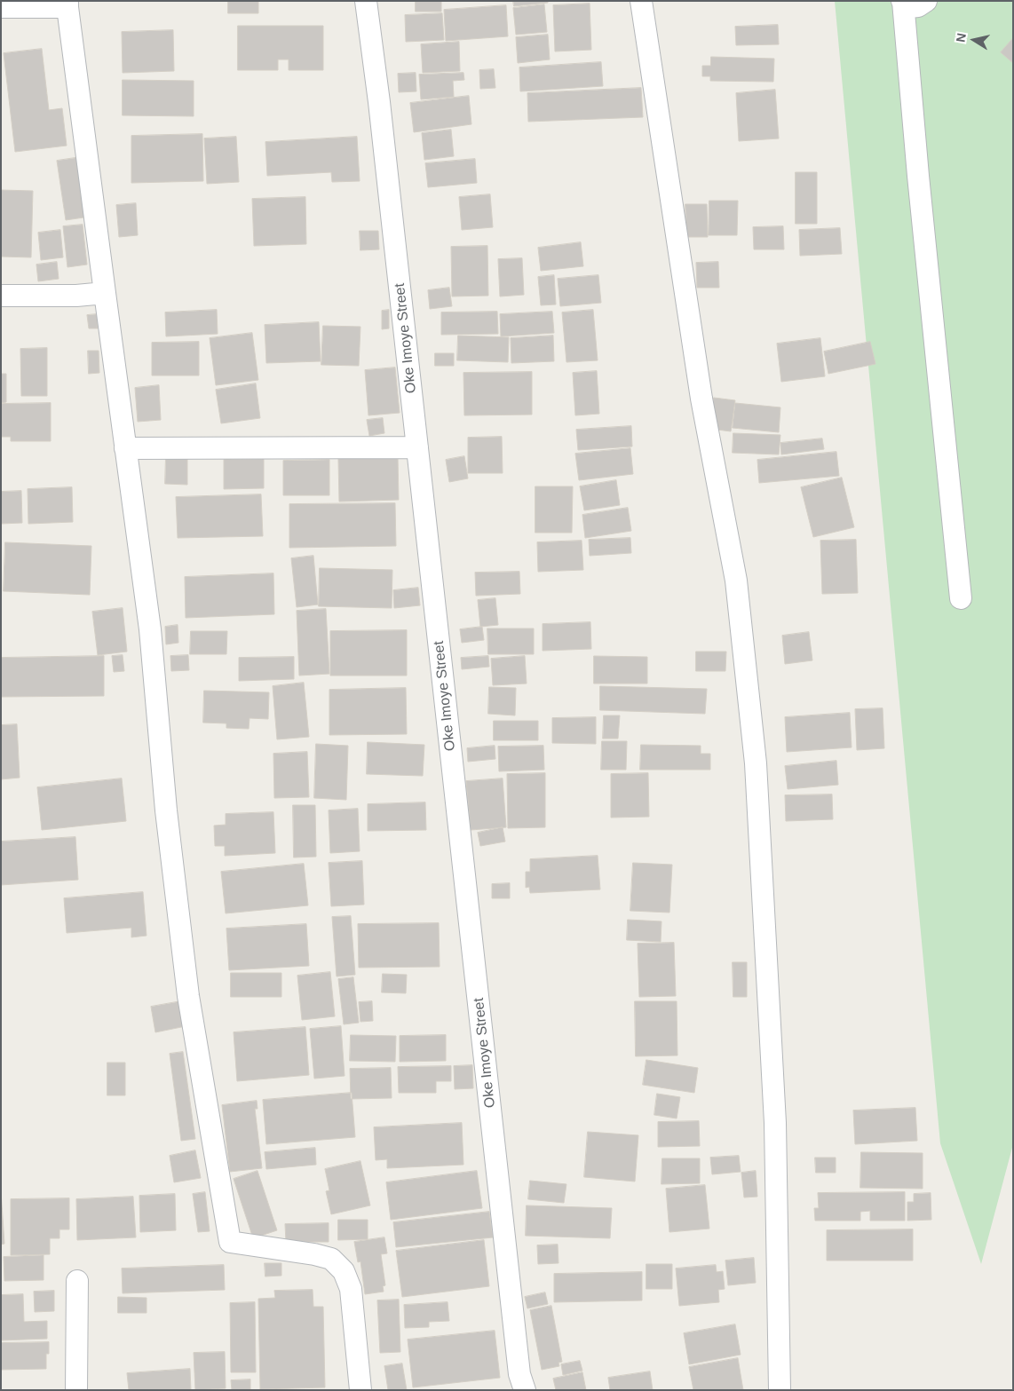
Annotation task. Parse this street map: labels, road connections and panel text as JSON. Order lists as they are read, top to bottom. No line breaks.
{"streets":{"street":["Oke Imoye Street"]},"north":"left"}
